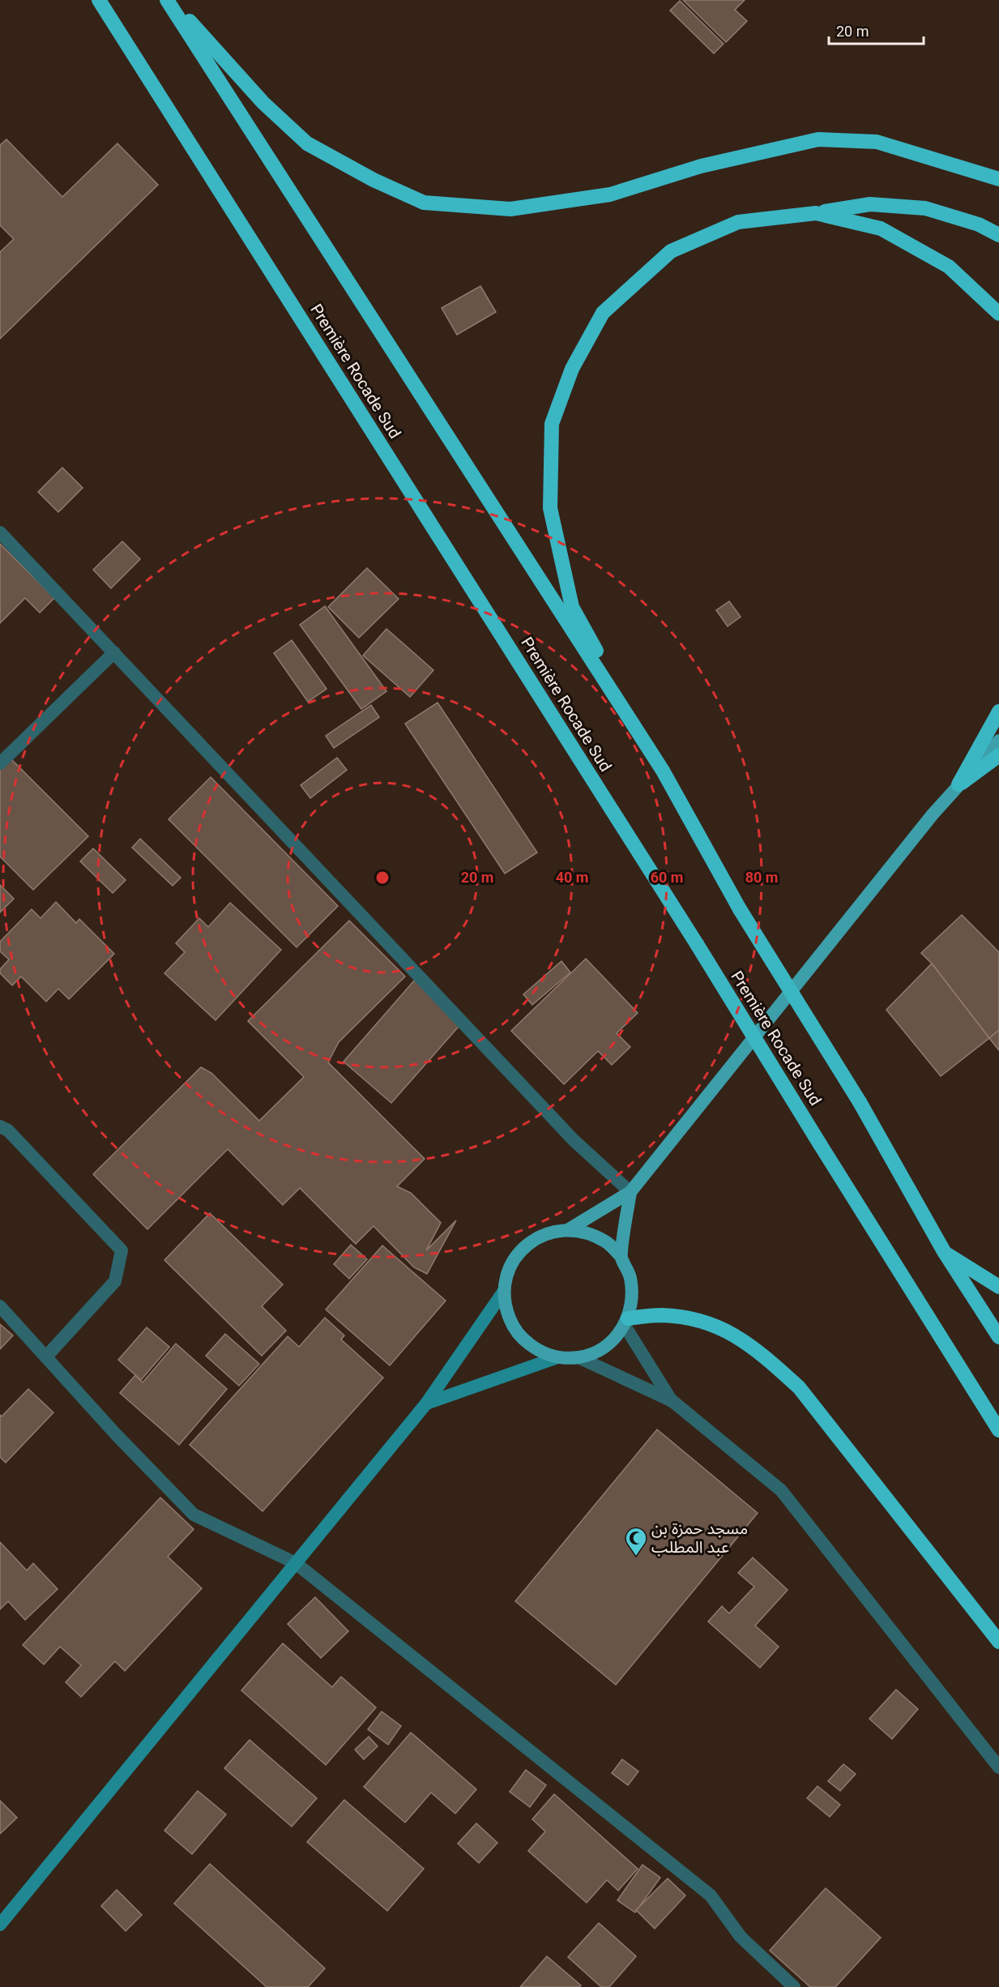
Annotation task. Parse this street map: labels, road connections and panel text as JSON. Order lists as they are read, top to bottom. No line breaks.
{"streets":{"highway":["Première Rocade Sud"]},"places":{"mosque":["مسجد حمزة بن عبد المطلب"]},"scale_bar":"20 m","rings":["20 m","40 m","60 m","80 m"]}
